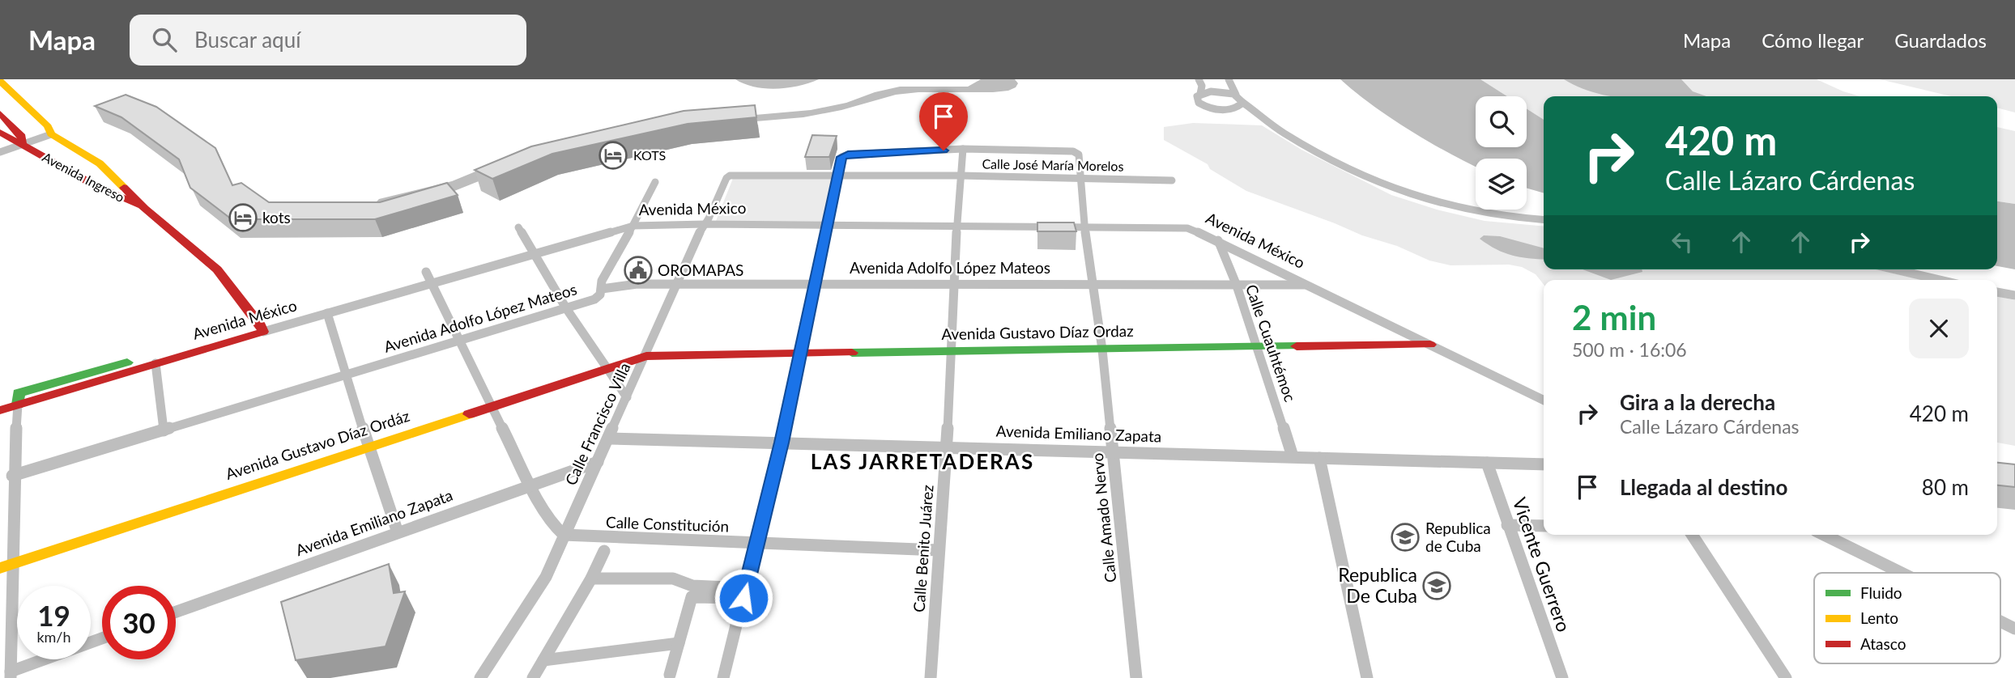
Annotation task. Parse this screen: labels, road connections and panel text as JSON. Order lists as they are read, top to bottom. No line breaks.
{"streets":{"main road":["Avenida Ingreso","Avenida México","Avenida Gustavo Díaz Ordaz","Avenida Gustavo Díaz Ordáz"],"street":["Calle José María Morelos","Avenida Adolfo López Mateos","Calle Cuauhtémoc","Calle Francisco Villa","Avenida Emiliano Zapata","Calle Amado Nervo","Calle Constitución","Calle Benito Juárez","Vicente Guerrero"]},"crossings":[["Calle José María Morelos","Calle Francisco Villa"],["Calle José María Morelos","Calle Amado Nervo"],["Calle José María Morelos","Calle Benito Juárez"],["Avenida Ingreso","Avenida México"],["Avenida México","Avenida Adolfo López Mateos"],["Avenida México","Avenida Gustavo Díaz Ordaz"],["Avenida México","Calle Cuauhtémoc"],["Avenida México","Calle Francisco Villa"],["Avenida México","Calle Amado Nervo"],["Avenida México","Calle Benito Juárez"],["Avenida Adolfo López Mateos","Calle Cuauhtémoc"],["Avenida Adolfo López Mateos","Calle Francisco Villa"],["Avenida Adolfo López Mateos","Calle Amado Nervo"],["Avenida Adolfo López Mateos","Calle Benito Juárez"],["Avenida Gustavo Díaz Ordaz","Calle Cuauhtémoc"],["Avenida Gustavo Díaz Ordaz","Calle Francisco Villa"],["Avenida Gustavo Díaz Ordaz","Avenida Gustavo Díaz Ordáz"],["Avenida Gustavo Díaz Ordaz","Calle Amado Nervo"],["Avenida Gustavo Díaz Ordaz","Calle Benito Juárez"],["Calle Cuauhtémoc","Avenida Emiliano Zapata"],["Calle Francisco Villa","Avenida Emiliano Zapata"],["Calle Francisco Villa","Avenida Gustavo Díaz Ordáz"],["Calle Francisco Villa","Calle Constitución"],["Avenida Emiliano Zapata","Calle Amado Nervo"],["Avenida Emiliano Zapata","Calle Benito Juárez"],["Avenida Emiliano Zapata","Vicente Guerrero"],["Calle Amado Nervo","Calle Benito Juárez"],["Calle Constitución","Calle Benito Juárez"]],"districts":["LAS JARRETADERAS"],"places":{"hotel":["KOTS","kots"],"public building":["OROMAPAS"],"school or university":["Republica de Cuba","Republica De Cuba"]},"legend":["Fluido","Lento","Atasco"],"page":{"header":"Mapa","search":"Buscar aquí","nav":["Mapa","Cómo llegar","Guardados"],"turn":["420 m","Calle Lázaro Cárdenas"],"heading":["2 min","500 m · 16:06"],"list":[{"name":"Gira a la derecha","note":"Calle Lázaro Cárdenas","value":"420 m"},{"name":"Llegada al destino","value":"80 m"}],"speed":"19 km/h","limit":"30"}}
